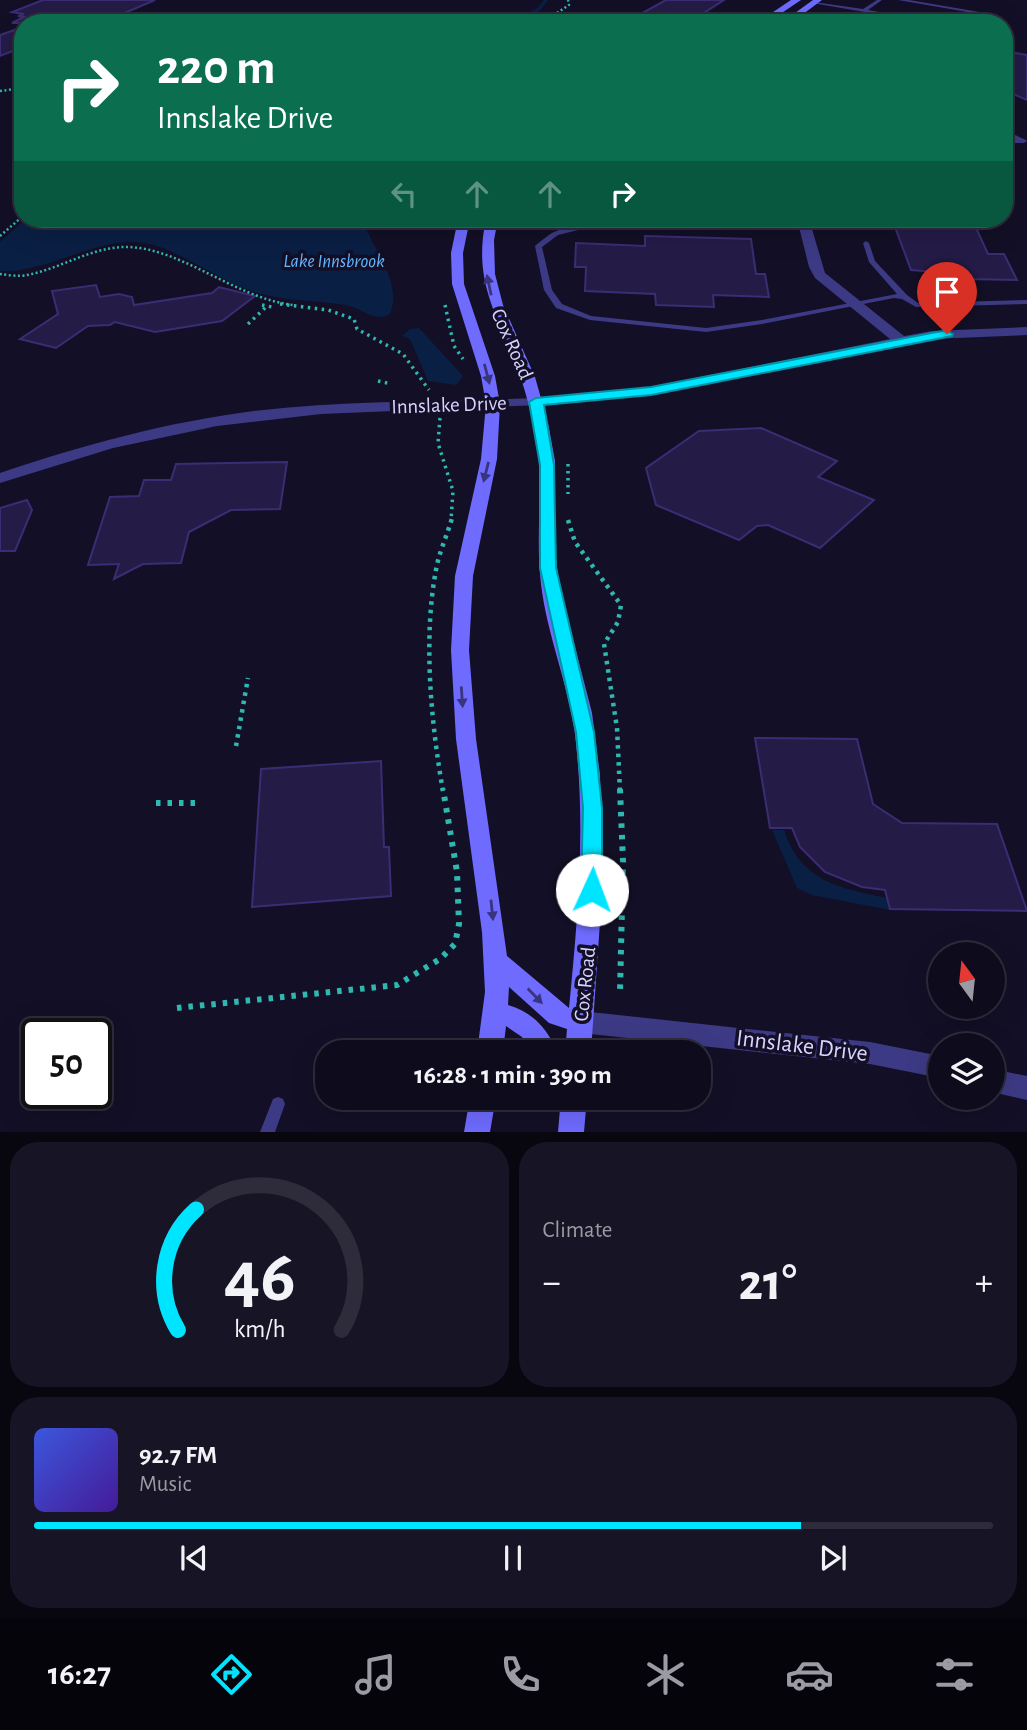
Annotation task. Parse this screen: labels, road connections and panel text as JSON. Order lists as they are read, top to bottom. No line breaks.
{"streets":{"main road":["Cox Road"],"street":["Innslake Drive"]},"crossings":[["Cox Road","Innslake Drive"]],"water":["Lake Innsbrook"],"north":"top","page":{"turn":["220 m","Innslake Drive"],"limit":"50","trip":"16:28 · 1 min · 390 m","tile":"Climate","heat":["−","21°","+"],"song":["92.7 FM","Music"],"tabs":"16:27","gauge":["46","km/h"]}}
